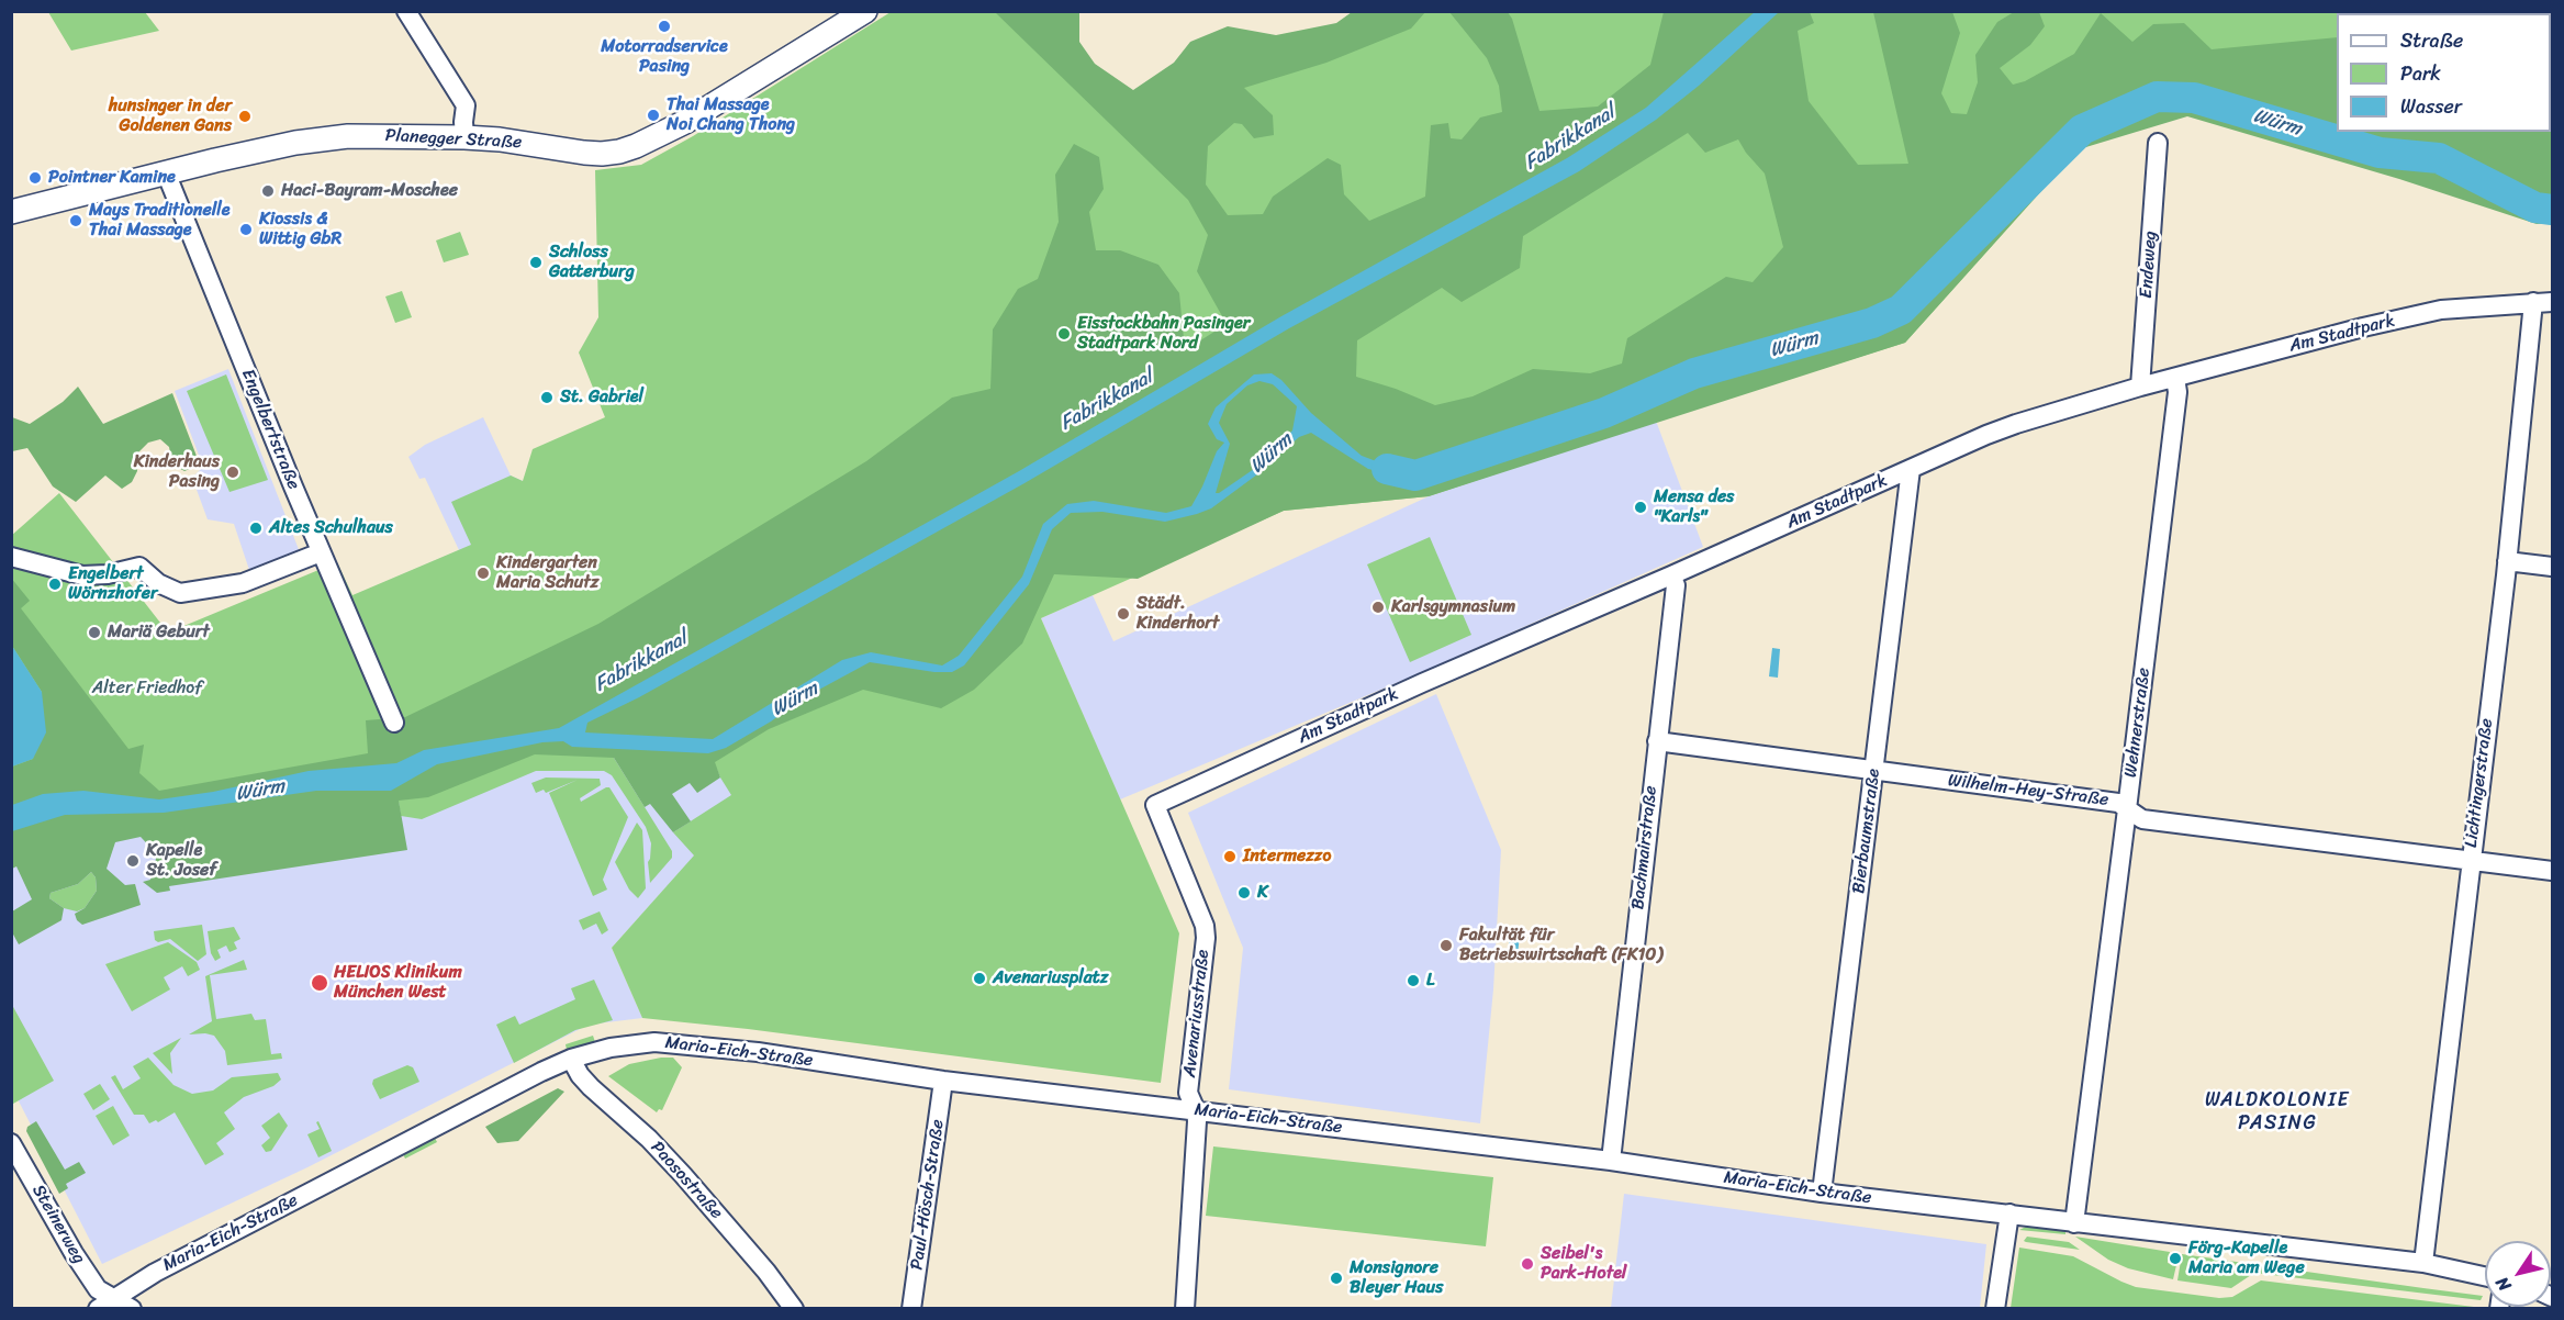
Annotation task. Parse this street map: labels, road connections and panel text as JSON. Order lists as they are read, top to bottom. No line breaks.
{"streets":{"main road":["Planegger Straße"],"street":["Endeweg","Am Stadtpark","Engelbertstraße","Wehnerstraße","Lichtingerstraße","Wilhelm-Hey-Straße","Bierbaumstraße","Bachmairstraße","Avenariusstraße","Maria-Eich-Straße","Paosostraße","Paul-Hösch-Straße","Steinerweg"]},"crossings":[["Planegger Straße","Engelbertstraße"],["Endeweg","Am Stadtpark"],["Am Stadtpark","Wehnerstraße"],["Am Stadtpark","Lichtingerstraße"],["Am Stadtpark","Bierbaumstraße"],["Am Stadtpark","Bachmairstraße"],["Am Stadtpark","Avenariusstraße"],["Wehnerstraße","Wilhelm-Hey-Straße"],["Wehnerstraße","Maria-Eich-Straße"],["Lichtingerstraße","Wilhelm-Hey-Straße"],["Lichtingerstraße","Maria-Eich-Straße"],["Wilhelm-Hey-Straße","Bierbaumstraße"],["Wilhelm-Hey-Straße","Bachmairstraße"],["Bierbaumstraße","Maria-Eich-Straße"],["Bachmairstraße","Maria-Eich-Straße"],["Avenariusstraße","Maria-Eich-Straße"],["Maria-Eich-Straße","Paosostraße"],["Maria-Eich-Straße","Paul-Hösch-Straße"],["Maria-Eich-Straße","Steinerweg"]],"districts":["WALDKOLONIE PASING"],"water":["Würm","Fabrikkanal"],"parks":["Alter Friedhof"],"places":["Motorradservice Pasing","Thai Massage Noi Chang Thong","hunsinger in der Goldenen Gans","Pointner Kamine","Haci-Bayram-Moschee","Mays Traditionelle Thai Massage","Kiossis & Wittig GbR","Schloss Gatterburg","Eisstockbahn Pasinger Stadtpark Nord","St. Gabriel","Kinderhaus Pasing","Mensa des \"Karls\"","Altes Schulhaus","Kindergarten Maria Schutz","Engelbert Wörnzhofer","Karlsgymnasium","Städt. Kinderhort","Mariä Geburt","Intermezzo","Kapelle St. Josef","K","Fakultät für Betriebswirtschaft (FK10)","Avenariusplatz","L","HELIOS Klinikum München West","Förg-Kapelle Maria am Wege","Seibel's Park-Hotel","Monsignore Bleyer Haus"],"legend":["Straße","Park","Wasser"],"north":"bottom left"}
